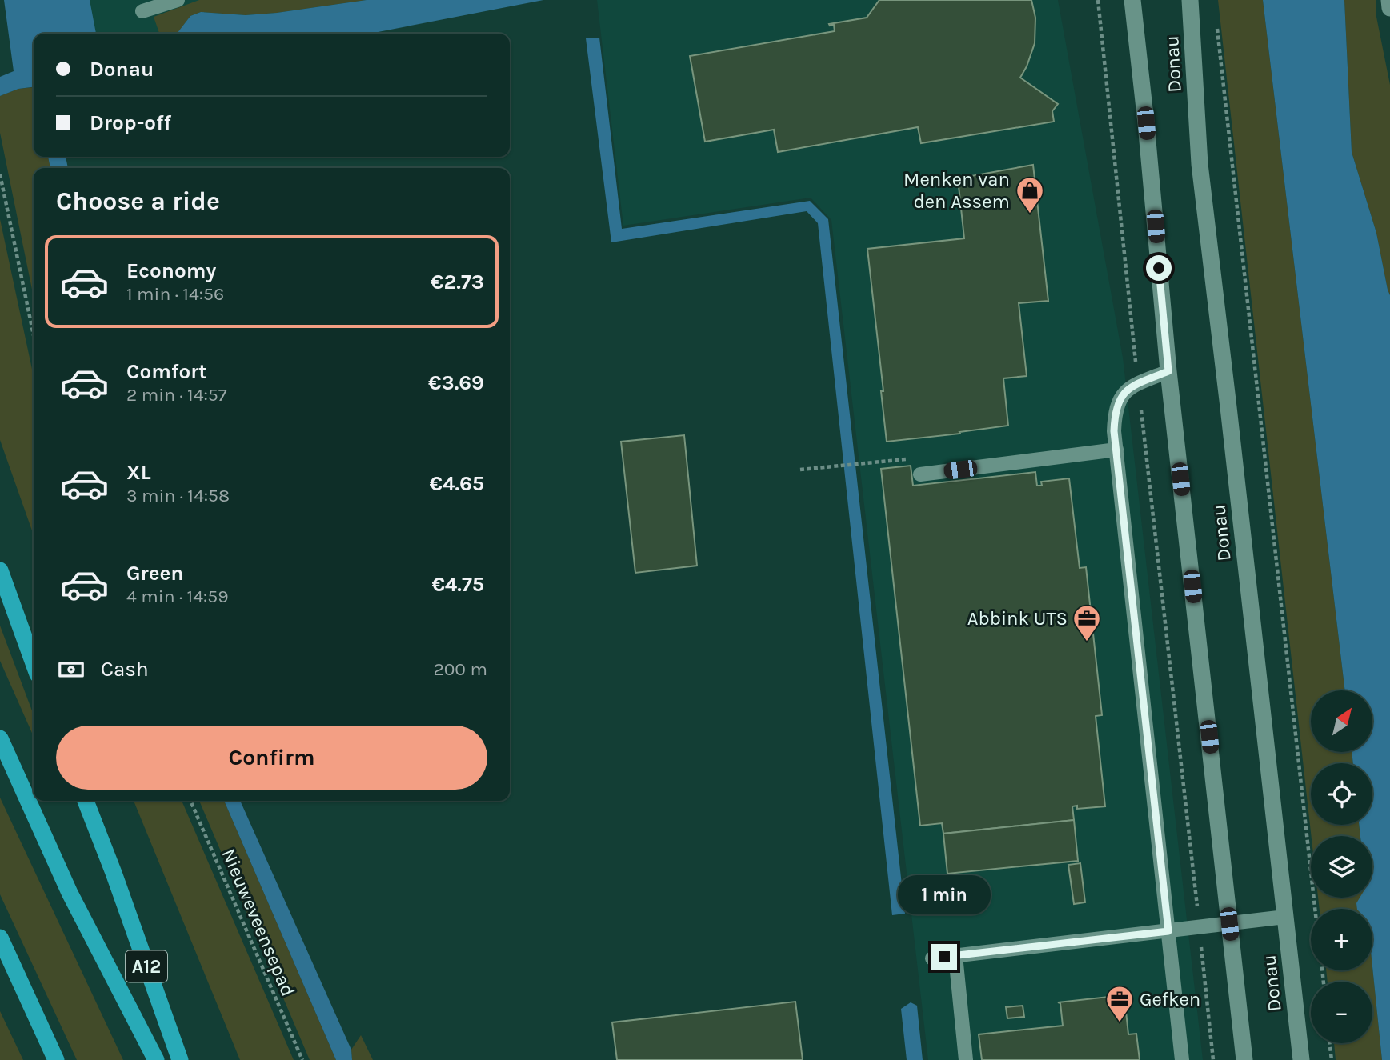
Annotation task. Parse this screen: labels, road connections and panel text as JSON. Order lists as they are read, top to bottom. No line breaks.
{"streets":{"highway":["A12"],"main road":["Donau"],"path":["Nieuweveensepad"]},"places":{"shop":["Menken van den Assem"],"office":["Abbink UTS","Gefken"]},"north":"top right","page":{"banner":["Donau","Drop-off"],"heading":"Choose a ride","list":[{"name":"Economy","note":"1 min · 14:56","value":"€2.73"},{"name":"Comfort","note":"2 min · 14:57","value":"€3.69"},{"name":"XL","note":"3 min · 14:58","value":"€4.65"},{"name":"Green","note":"4 min · 14:59","value":"€4.75"}],"pay":["Cash","200 m"],"map_buttons":["+","−"],"buttons":"Confirm","bubble":"1 min"}}
